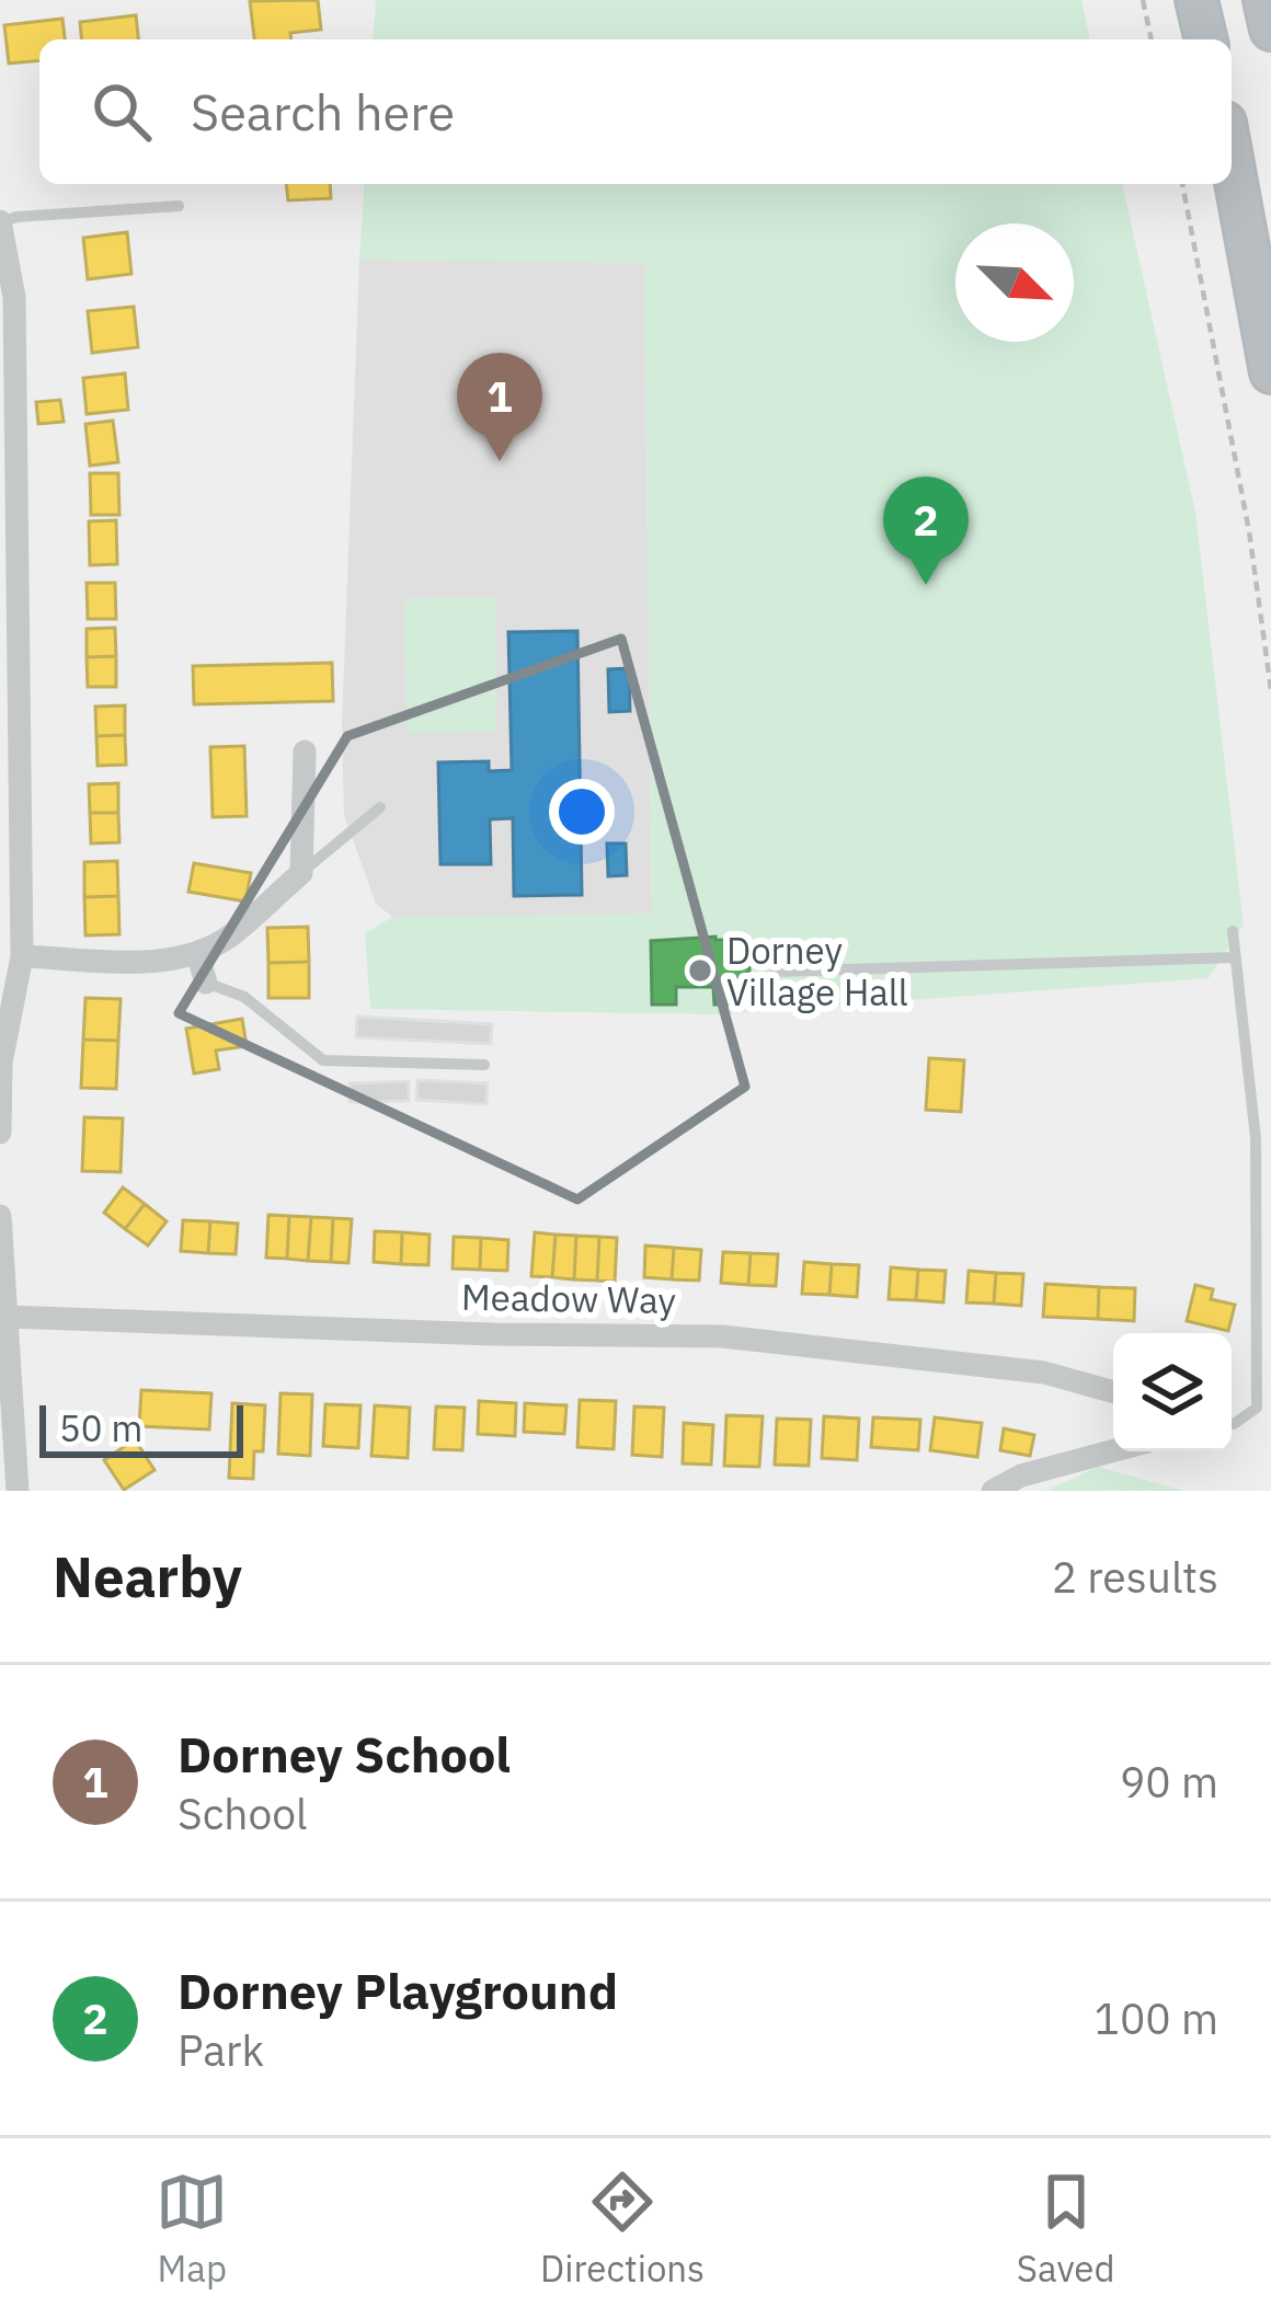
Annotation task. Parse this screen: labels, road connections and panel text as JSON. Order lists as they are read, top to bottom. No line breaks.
{"streets":{"street":["Meadow Way"]},"places":["Dorney Village Hall"],"scale_bar":"50 m","north":"bottom right","page":{"search":"Search here","pins":["1","2"],"scale":"50 m","heading":["Nearby","2 results"],"list":[{"mark":"1","name":"Dorney School","note":"School","value":"90 m"},{"mark":"2","name":"Dorney Playground","note":"Park","value":"100 m"}],"nav":["Map","Directions","Saved"]}}
